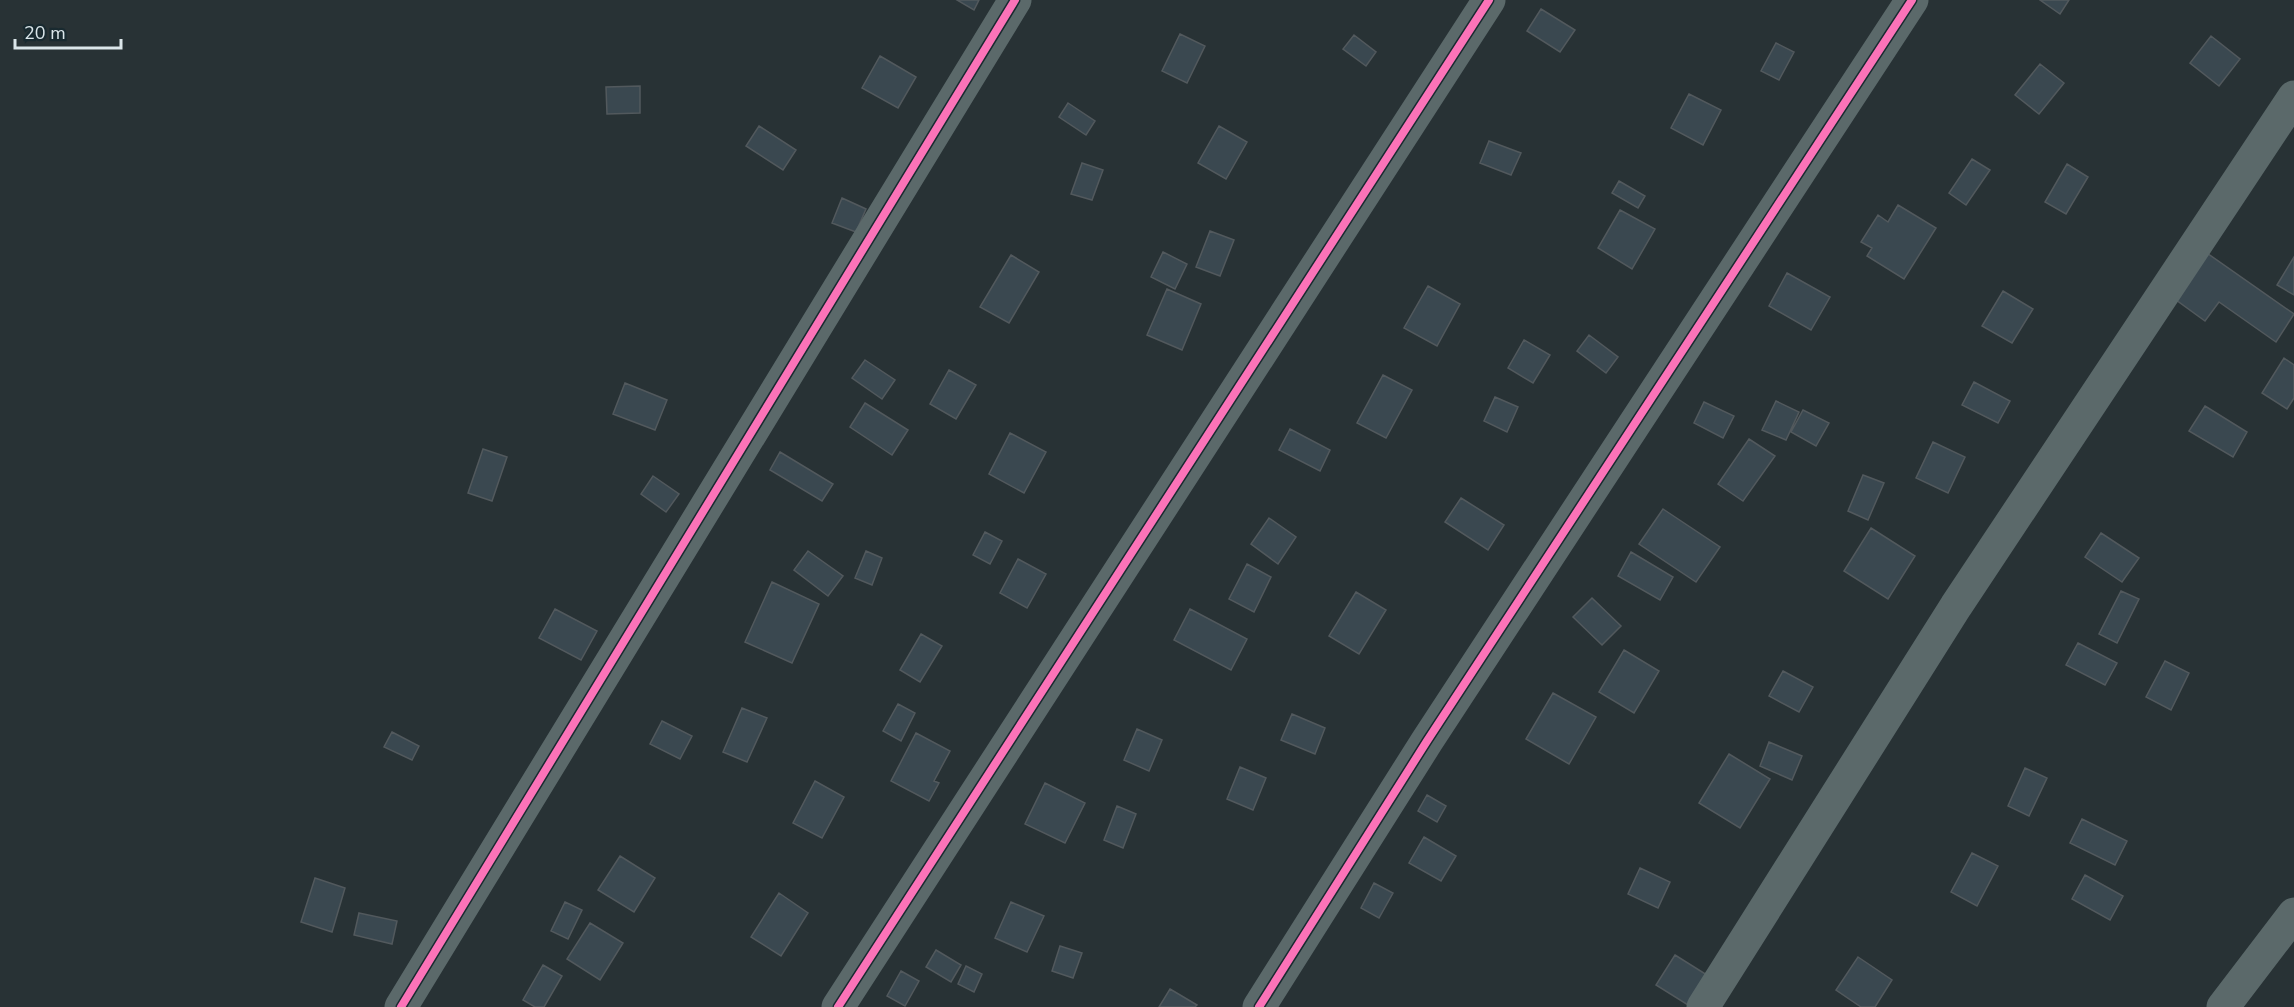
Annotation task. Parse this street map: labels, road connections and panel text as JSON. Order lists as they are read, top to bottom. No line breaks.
{"scale_bar":"20 m"}
